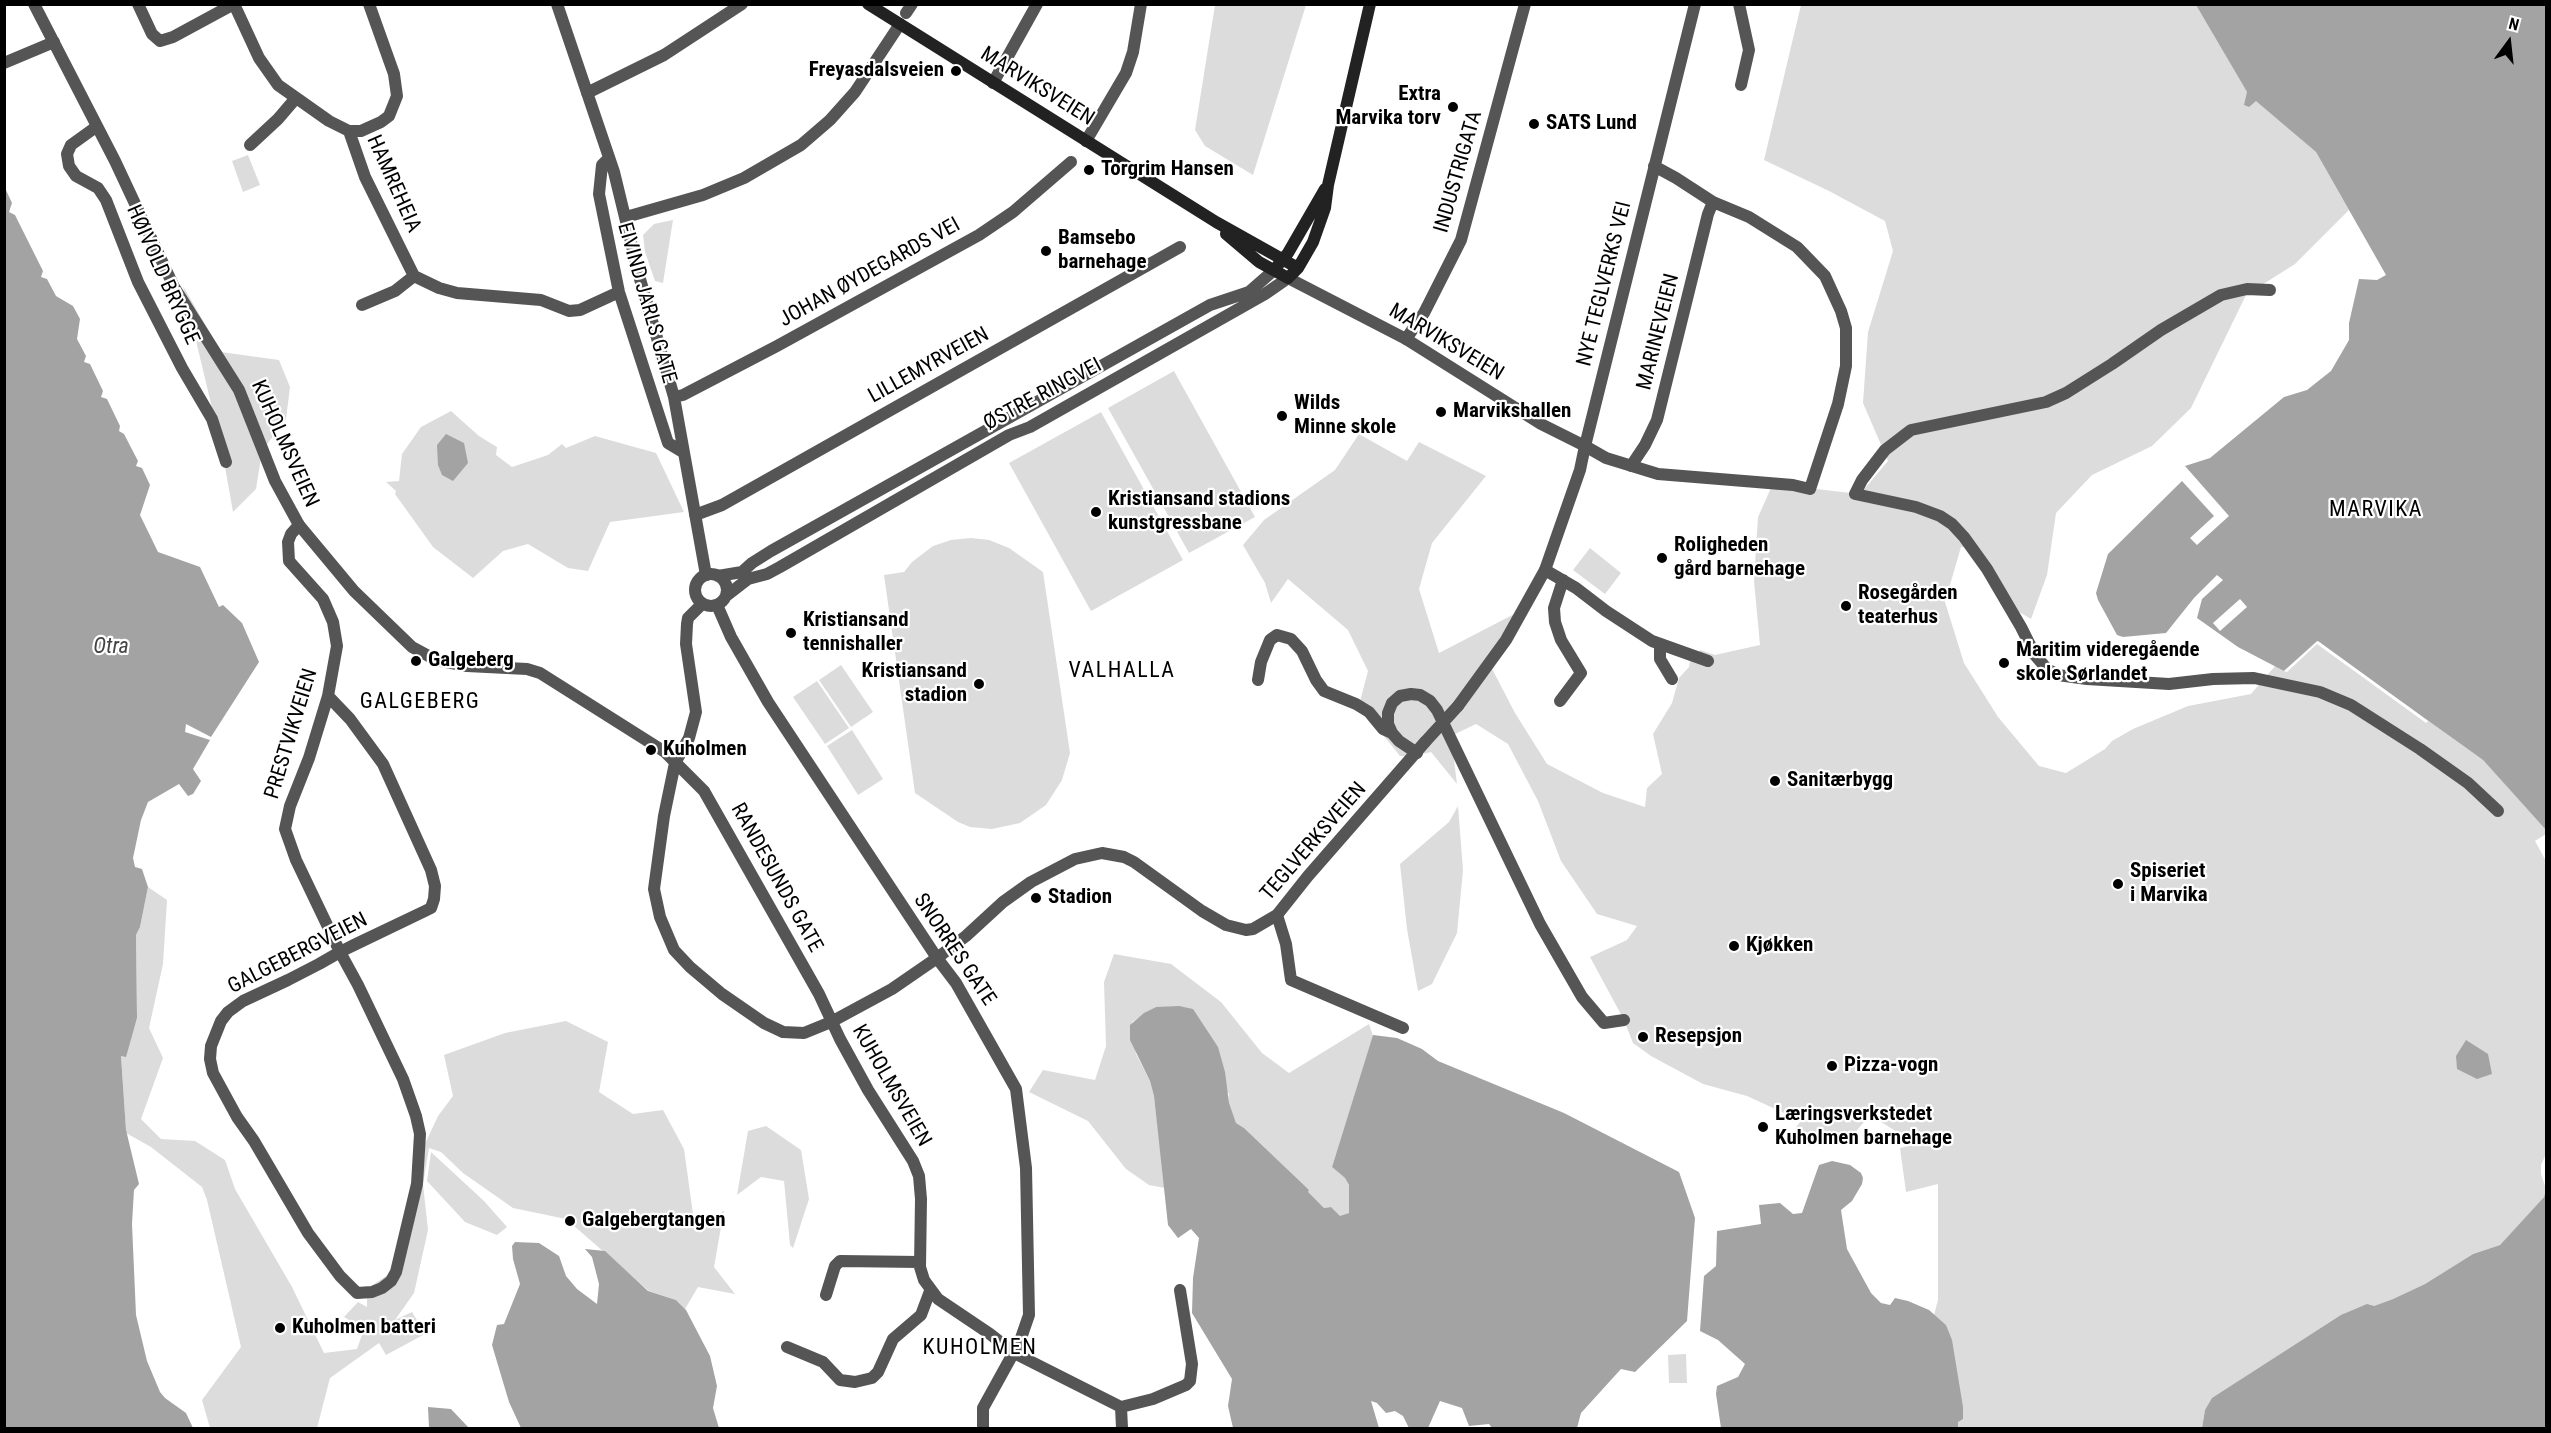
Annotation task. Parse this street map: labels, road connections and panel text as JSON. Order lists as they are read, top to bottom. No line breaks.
{"streets":{"main road":["MARVIKSVEIEN","ØSTRE RINGVEI"],"street":["INDUSTRIGATA","HAMREHEIA","JOHAN ØYDEGARDS VEI","HØIVOLD BRYGGE","NYE TEGLVERKS VEI","EIVIND JARLS GATE","MARINEVEIEN","LILLEMYRVEIEN","KUHOLMSVEIEN","PRESTVIKVEIEN","TEGLVERKSVEIEN","RANDESUNDS GATE","SNORRES GATE","GALGEBERGVEIEN"]},"crossings":[["MARVIKSVEIEN","INDUSTRIGATA"],["MARVIKSVEIEN","NYE TEGLVERKS VEI"],["MARVIKSVEIEN","MARINEVEIEN"],["MARVIKSVEIEN","ØSTRE RINGVEI"],["JOHAN ØYDEGARDS VEI","EIVIND JARLS GATE"],["HØIVOLD BRYGGE","KUHOLMSVEIEN"],["NYE TEGLVERKS VEI","TEGLVERKSVEIEN"],["EIVIND JARLS GATE","LILLEMYRVEIEN"],["EIVIND JARLS GATE","ØSTRE RINGVEI"],["EIVIND JARLS GATE","KUHOLMSVEIEN"],["EIVIND JARLS GATE","SNORRES GATE"],["ØSTRE RINGVEI","KUHOLMSVEIEN"],["ØSTRE RINGVEI","SNORRES GATE"],["KUHOLMSVEIEN","PRESTVIKVEIEN"],["KUHOLMSVEIEN","TEGLVERKSVEIEN"],["KUHOLMSVEIEN","RANDESUNDS GATE"],["KUHOLMSVEIEN","SNORRES GATE"],["PRESTVIKVEIEN","GALGEBERGVEIEN"],["TEGLVERKSVEIEN","RANDESUNDS GATE"],["TEGLVERKSVEIEN","SNORRES GATE"]],"districts":["MARVIKA","VALHALLA","GALGEBERG","KUHOLMEN"],"water":["Otra"],"places":["Freyasdalsveien","Extra Marvika torv","SATS Lund","Torgrim Hansen","Bamsebo barnehage","Marvikshallen","Wilds Minne skole","Kristiansand stadions kunstgressbane","Roligheden gård barnehage","Rosegården teaterhus","Kristiansand tennishaller","Galgeberg","Maritim videregående skole Sørlandet","Kristiansand stadion","Kuholmen","Sanitærbygg","Spiseriet i Marvika","Stadion","Kjøkken","Resepsjon","Pizza-vogn","Læringsverkstedet Kuholmen barnehage","Galgebergtangen","Kuholmen batteri"],"north":"top"}
